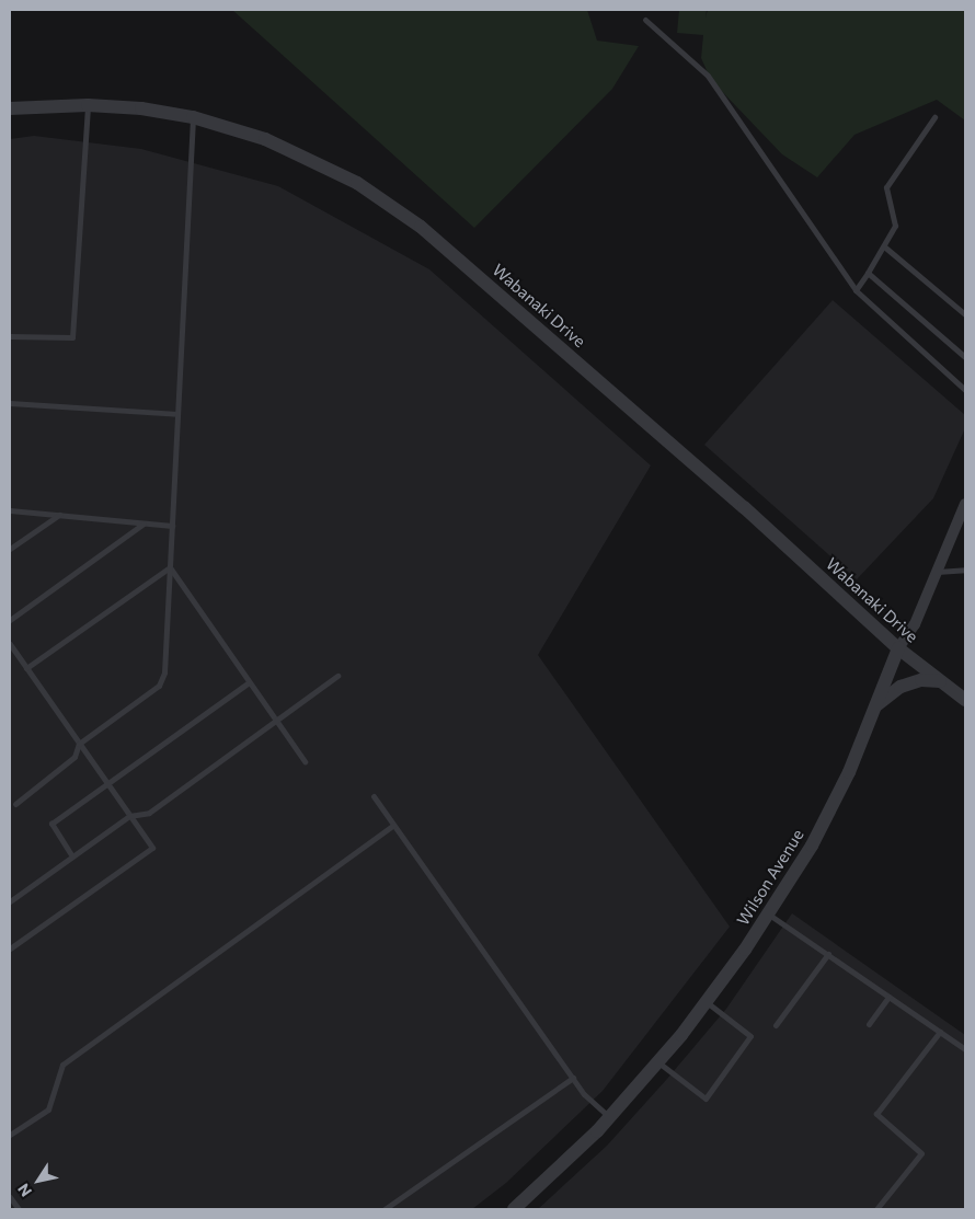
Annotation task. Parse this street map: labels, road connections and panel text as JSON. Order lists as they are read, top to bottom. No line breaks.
{"streets":{"street":["Wabanaki Drive","Wilson Avenue"]},"crossings":[["Wabanaki Drive","Wilson Avenue"]],"north":"bottom left"}
